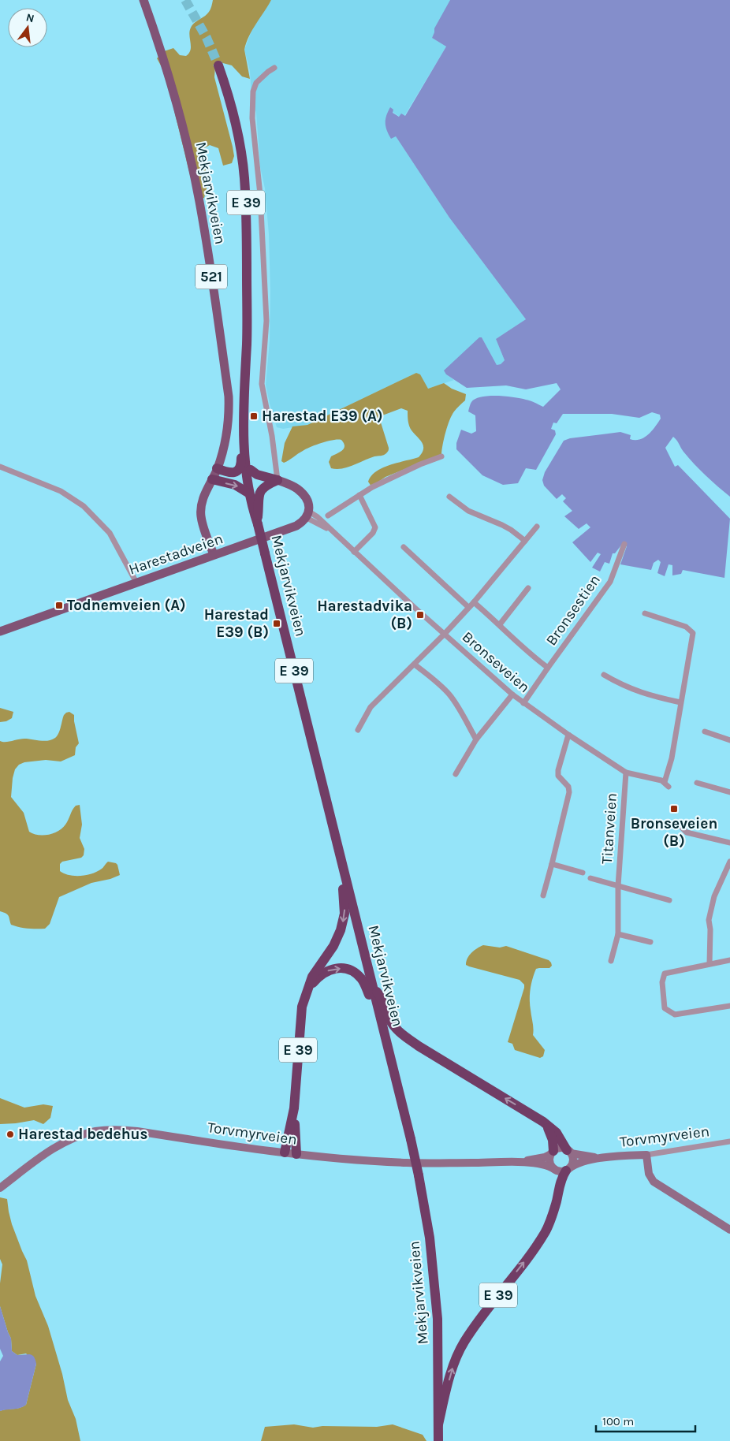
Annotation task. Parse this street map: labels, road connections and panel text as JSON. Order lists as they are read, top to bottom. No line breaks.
{"streets":{"highway":["Mekjarvikveien","E 39"],"main road":["521","Harestadveien","Torvmyrveien"],"street":["Bronsestien","Bronseveien","Titanveien"]},"crossings":[["Mekjarvikveien","E 39"],["Mekjarvikveien","Harestadveien"],["E 39","Torvmyrveien"],["Harestadveien","Bronseveien"],["Bronsestien","Bronseveien"],["Bronseveien","Titanveien"]],"places":{"transit":["Harestad E39 (A)","Todnemveien (A)","Harestadvika (B)","Harestad E39 (B)","Bronseveien (B)"],"other":["Harestad bedehus"]},"scale_bar":"100 m","north":"top"}
